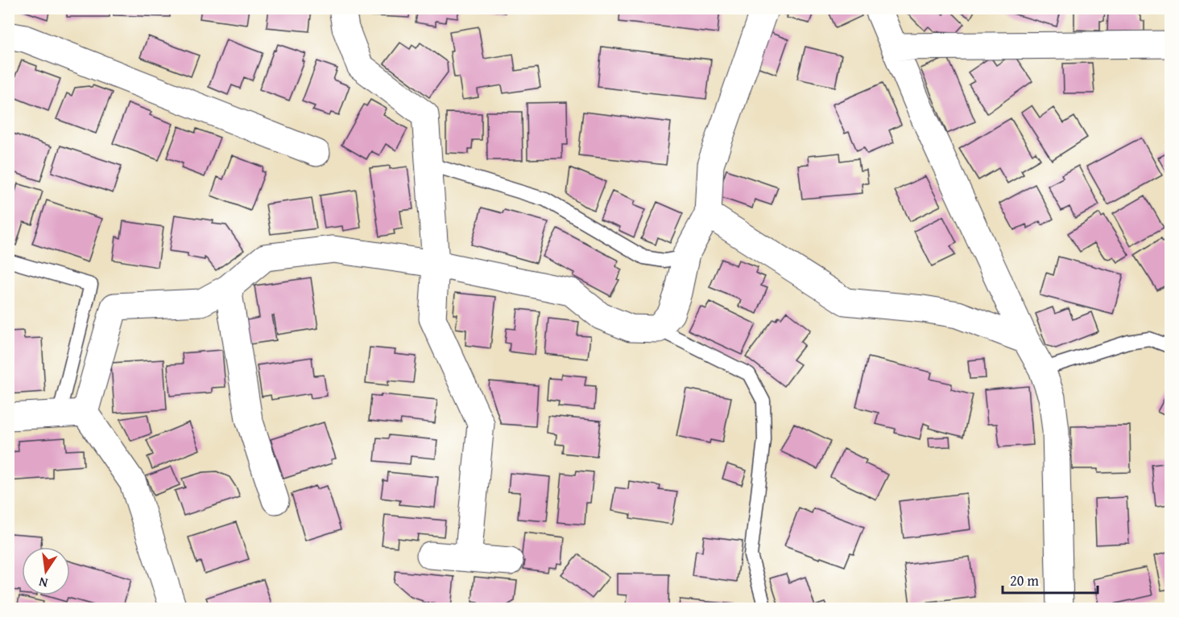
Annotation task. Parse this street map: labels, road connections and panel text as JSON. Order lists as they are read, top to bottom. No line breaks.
{"scale_bar":"20 m","north":"bottom"}
